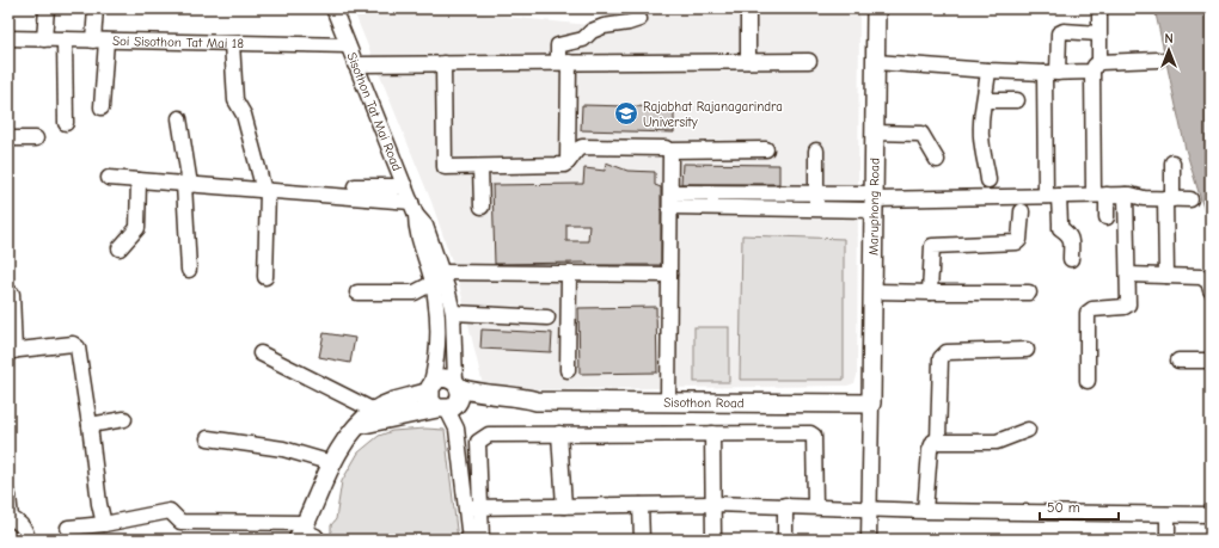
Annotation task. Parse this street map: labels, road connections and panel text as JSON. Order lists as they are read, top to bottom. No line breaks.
{"streets":{"main road":["Maruphong Road","Sisothon Road"],"street":["Soi Sisothon Tat Mai 18","Sisothon Tat Mai Road"]},"crossings":[["Soi Sisothon Tat Mai 18","Sisothon Tat Mai Road"],["Sisothon Tat Mai Road","Sisothon Road"],["Maruphong Road","Sisothon Road"]],"places":{"school or university":["Rajabhat Rajanagarindra University"]},"scale_bar":"50 m","north":"top"}
